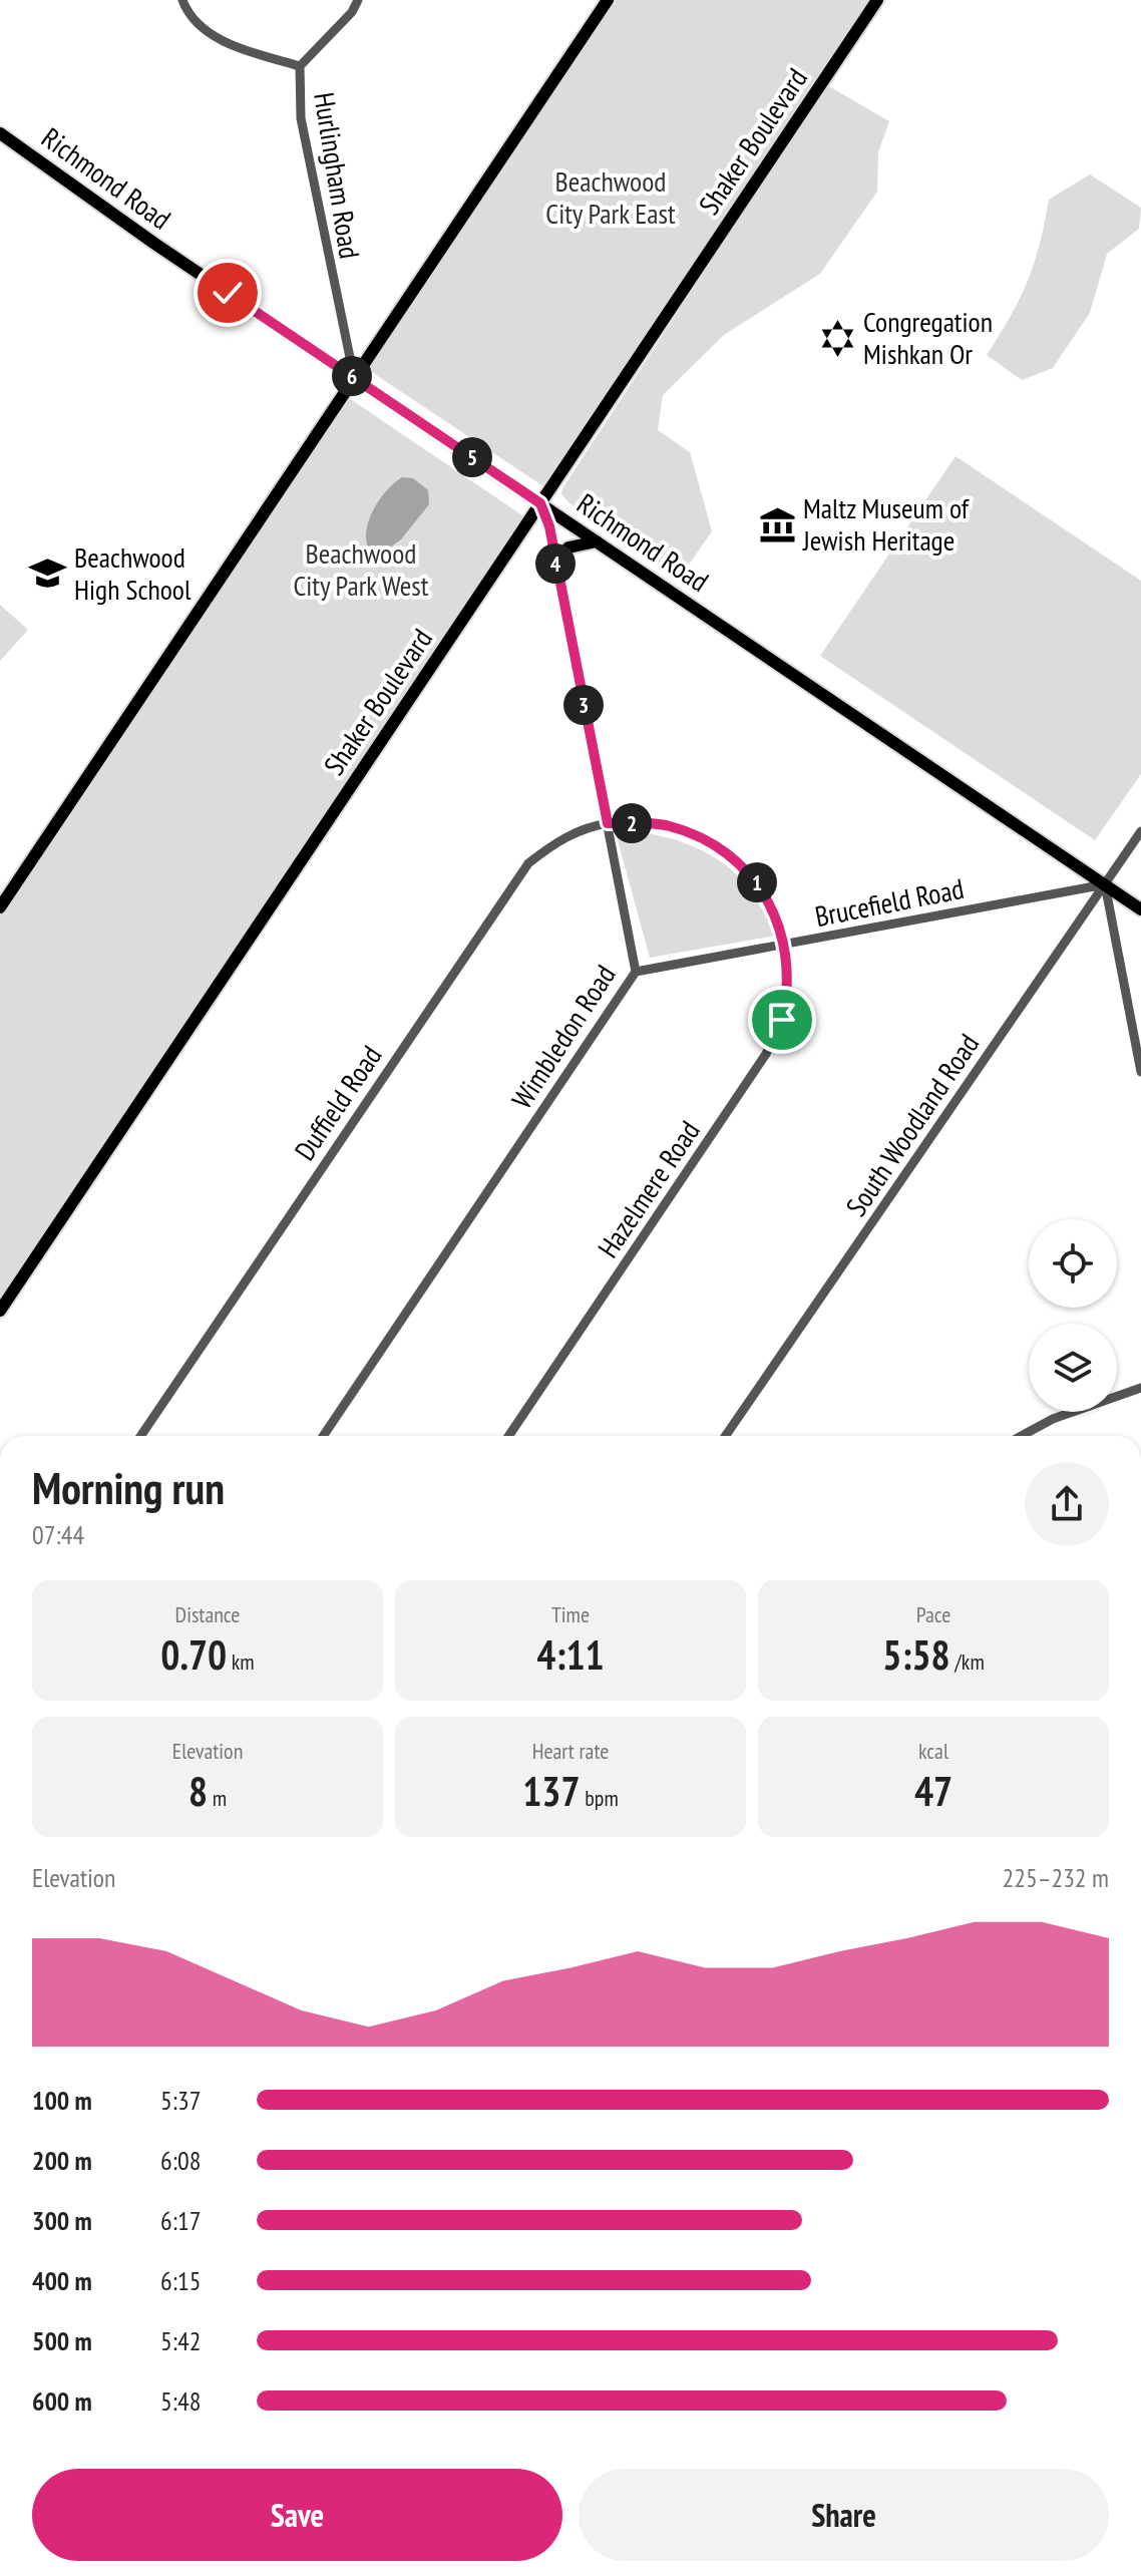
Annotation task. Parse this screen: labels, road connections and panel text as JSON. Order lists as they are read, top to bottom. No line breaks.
{"streets":{"main road":["Shaker Boulevard","Richmond Road"],"street":["Hurlingham Road","Brucefield Road","Wimbledon Road","Duffield Road","South Woodland Road","Hazelmere Road"]},"crossings":[["Shaker Boulevard","Richmond Road"],["Shaker Boulevard","Wimbledon Road"],["Hurlingham Road","Richmond Road"],["Richmond Road","Brucefield Road"],["Richmond Road","Wimbledon Road"],["Richmond Road","South Woodland Road"],["Brucefield Road","Wimbledon Road"],["Brucefield Road","Duffield Road"],["Brucefield Road","South Woodland Road"],["Brucefield Road","Hazelmere Road"],["Wimbledon Road","Duffield Road"],["Duffield Road","Hazelmere Road"]],"parks":["Beachwood City Park East","Beachwood City Park West"],"places":{"synagogue":["Congregation Mishkan Or"],"museum":["Maltz Museum of Jewish Heritage"],"school or university":["Beachwood High School"]},"page":{"pins":["6","5","4","3","2","1"],"heading":["Morning run","07:44"],"stats":[["Distance","0.70 km"],["Time","4:11"],["Pace","5:58 /km"],["Elevation","8 m"],["Heart rate","137 bpm"],["kcal","47"]],"chart":["Elevation","225–232 m"],"list":[{"name":"100 m","note":"5:37"},{"name":"200 m","note":"6:08"},{"name":"300 m","note":"6:17"},{"name":"400 m","note":"6:15"},{"name":"500 m","note":"5:42"},{"name":"600 m","note":"5:48"}],"buttons":["Save","Share"]}}
